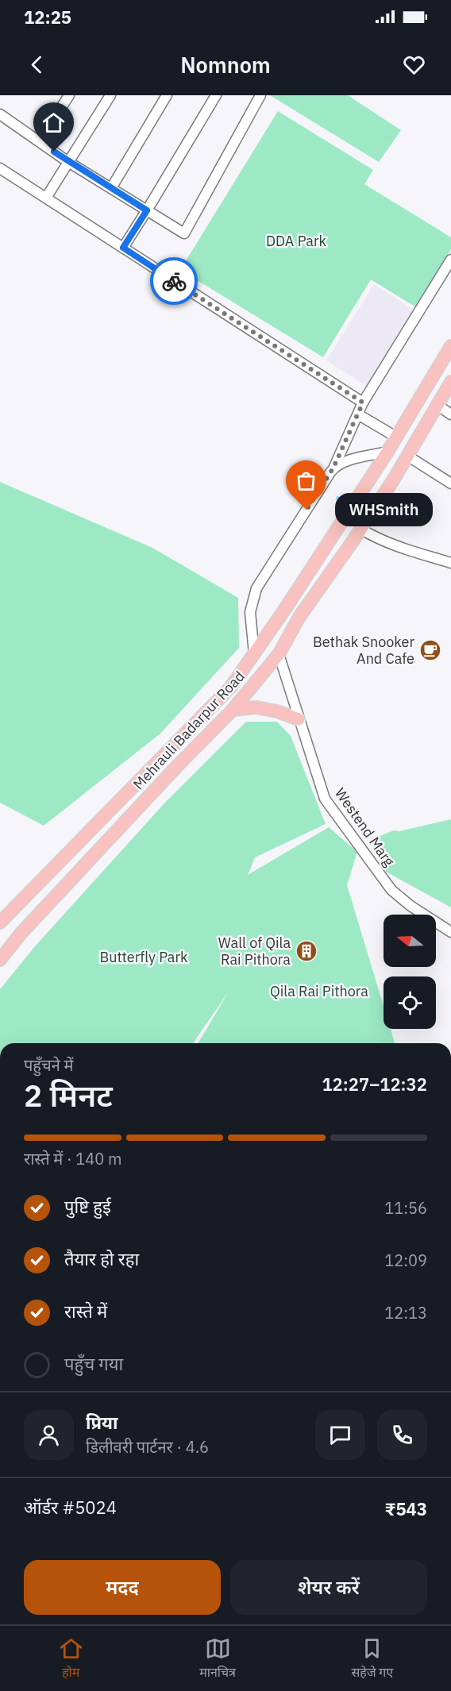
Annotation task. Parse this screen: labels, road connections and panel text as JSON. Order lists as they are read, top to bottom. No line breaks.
{"streets":{"main road":["Mehrauli Badarpur Road"],"street":["Westend Marg"]},"crossings":[["Mehrauli Badarpur Road","Westend Marg"]],"parks":["DDA Park","Butterfly Park","Qila Rai Pithora"],"places":{"other":["WHSmith"],"cafe":["Bethak Snooker And Cafe"],"building":["Wall of Qila Rai Pithora"]},"north":"left","page":{"status":"12:25","header":"Nomnom","bubble":"WHSmith","heading":["2 मिनट","पहुँचने में","12:27–12:32"],"panel":["प्रिया","डिलीवरी पार्टनर · 4.6","ऑर्डर #5024","₹543"],"bar":"रास्ते में · 140 m","list":[["पुष्टि हुई","11:56"],["तैयार हो रहा","12:09"],["रास्ते में","12:13"],"पहुँच गया"],"buttons":["मदद","शेयर करें"],"tabs":["होम","मानचित्र","सहेजे गए"]}}
